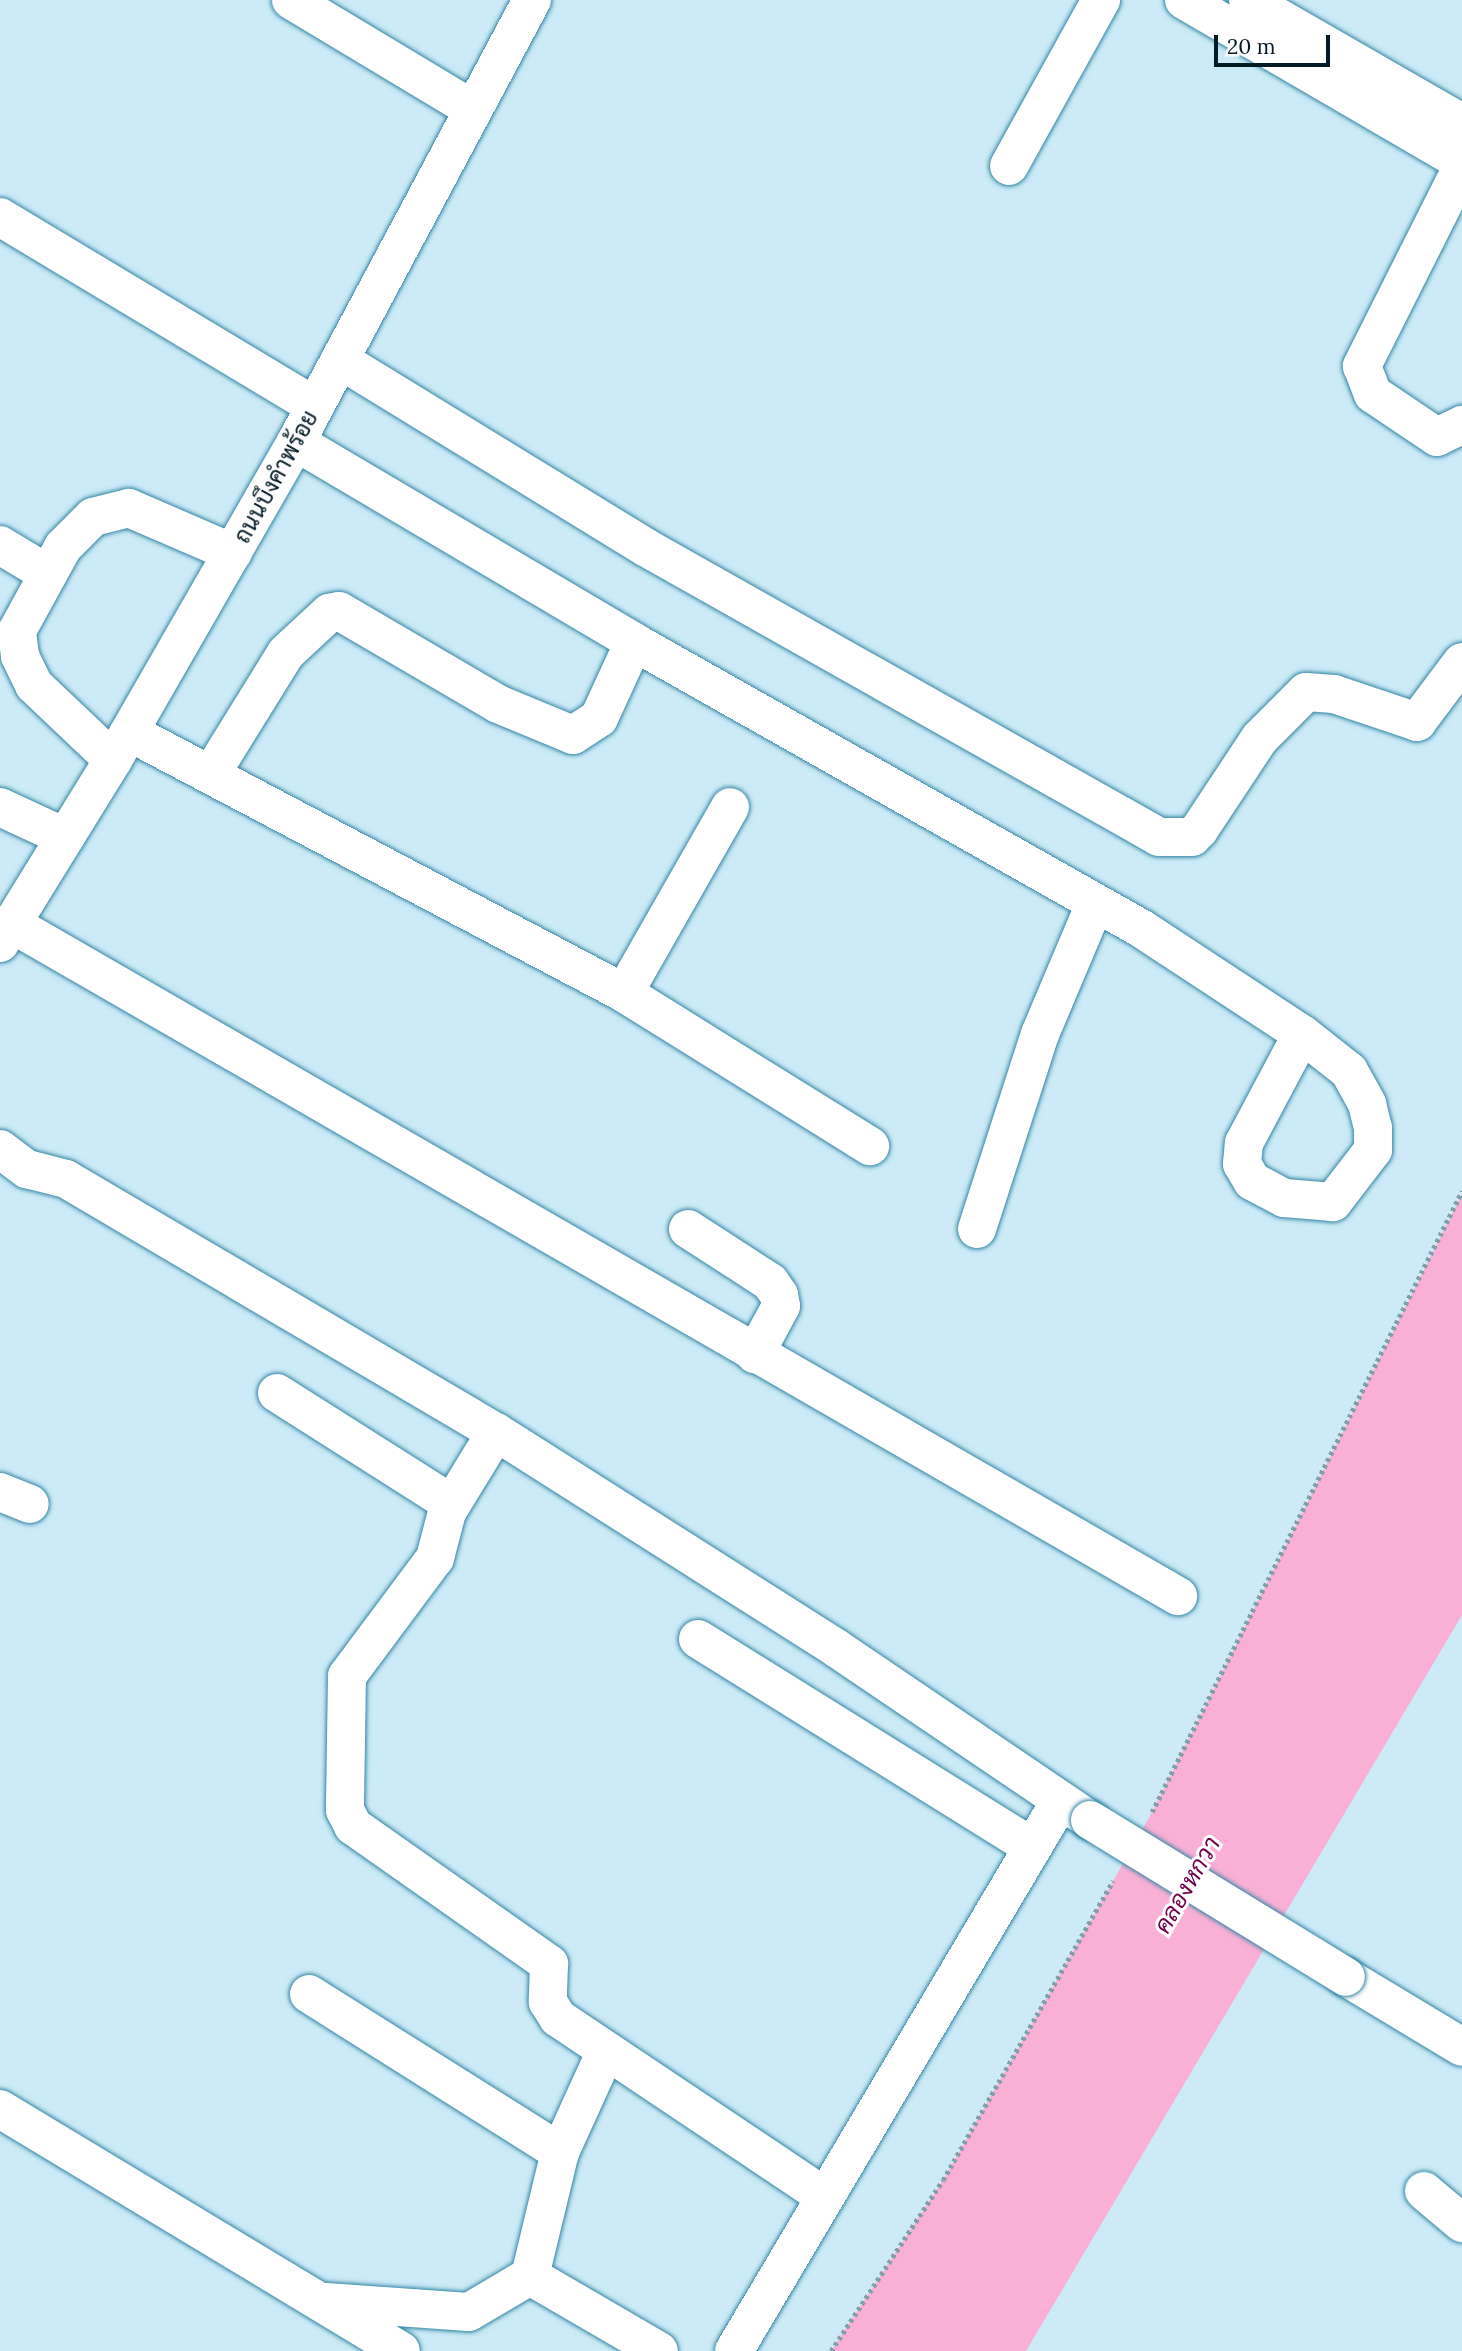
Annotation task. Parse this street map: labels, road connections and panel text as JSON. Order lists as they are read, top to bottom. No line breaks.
{"streets":{"street":["ถนนบึงคำพร้อย"]},"water":["คลองหกวา"],"scale_bar":"20 m"}
